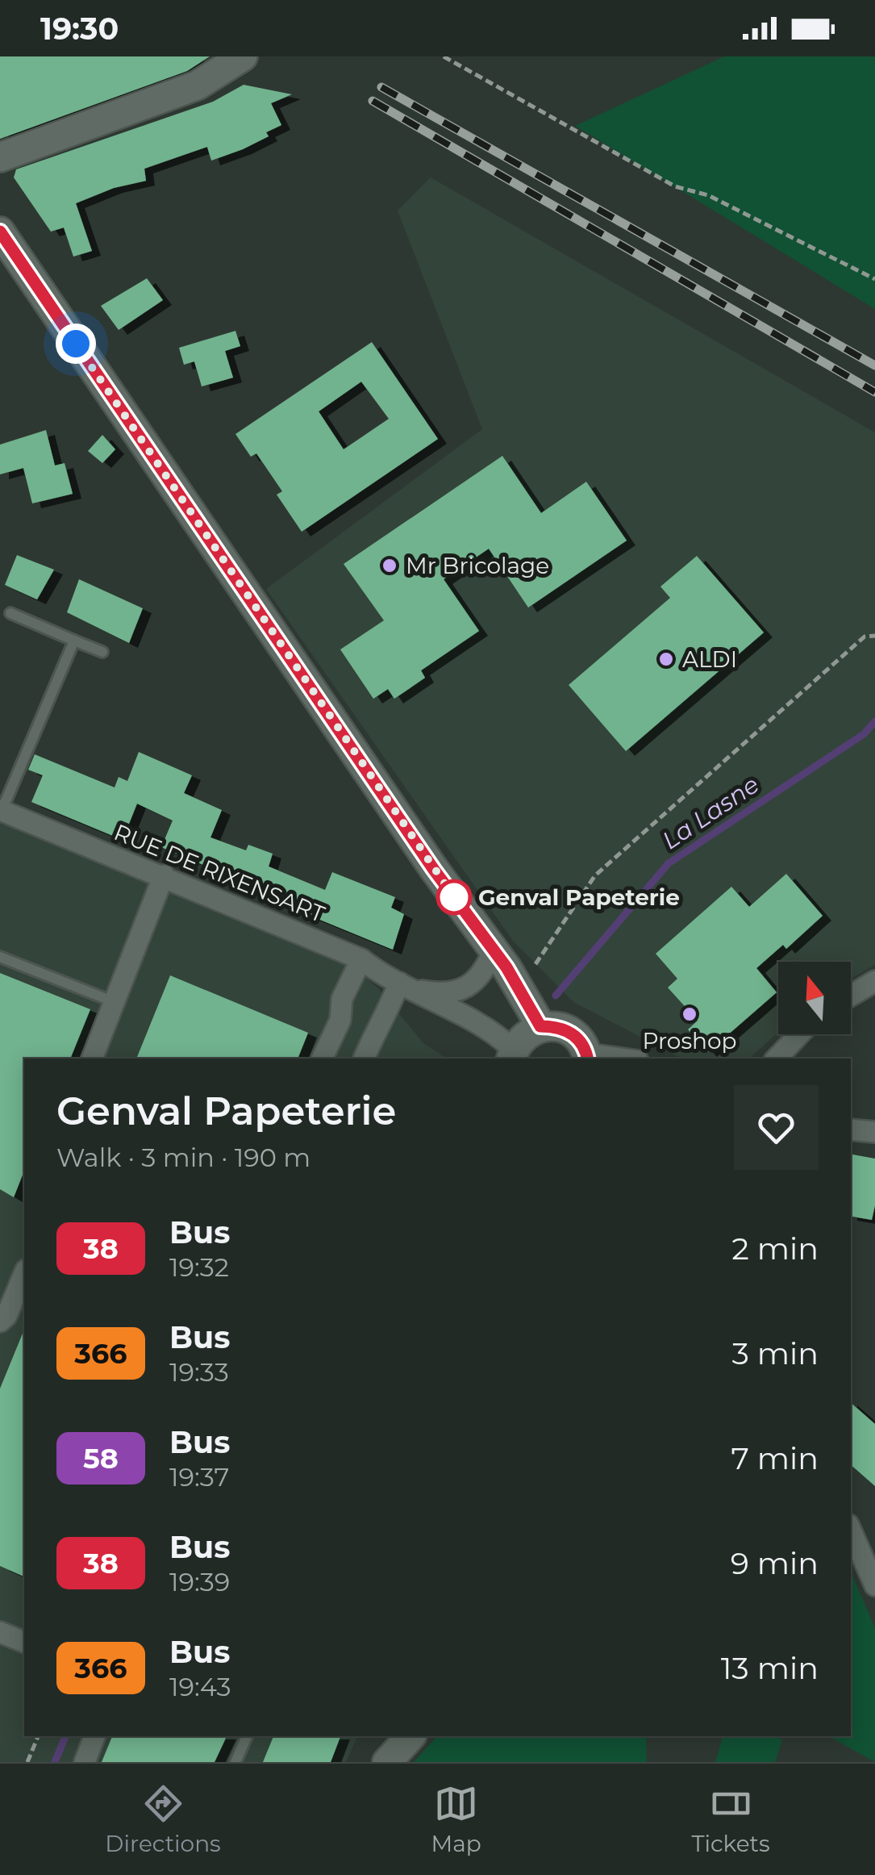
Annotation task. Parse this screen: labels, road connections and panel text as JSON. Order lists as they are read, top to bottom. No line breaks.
{"streets":{"street":["RUE DE RIXENSART"]},"water":["La Lasne"],"places":["Mr Bricolage","ALDI","Genval Papeterie","Proshop"],"lines":["bus line 38"],"north":"top","page":{"status":"19:30","heading":["Genval Papeterie","Walk · 3 min · 190 m"],"list":[{"mark":"38","name":"Bus","note":"19:32","value":"2 min"},{"mark":"366","name":"Bus","note":"19:33","value":"3 min"},{"mark":"58","name":"Bus","note":"19:37","value":"7 min"},{"mark":"38","name":"Bus","note":"19:39","value":"9 min"},{"mark":"366","name":"Bus","note":"19:43","value":"13 min"}],"tabs":["Directions","Map","Tickets"]}}
